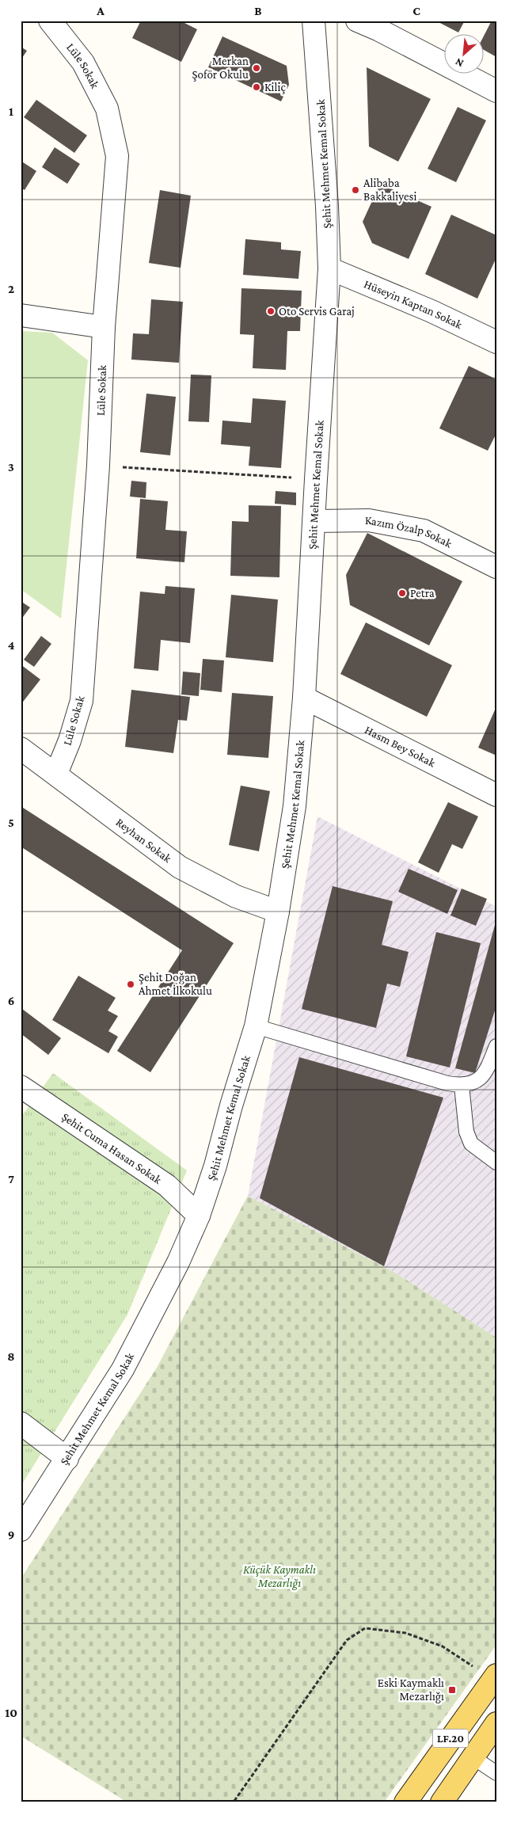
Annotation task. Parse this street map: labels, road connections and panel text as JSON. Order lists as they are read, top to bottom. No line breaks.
{"streets":{"main road":["LF.20"],"street":["Lüle Sokak","Şehit Mehmet Kemal Sokak","Hüseyin Kaptan Sokak","Kazım Özalp Sokak","Hasm Bey Sokak","Reyhan Sokak","Şehit Cuma Hasan Sokak"]},"crossings":[["Lüle Sokak","Reyhan Sokak"],["Şehit Mehmet Kemal Sokak","Hüseyin Kaptan Sokak"],["Şehit Mehmet Kemal Sokak","Kazım Özalp Sokak"],["Şehit Mehmet Kemal Sokak","Hasm Bey Sokak"],["Şehit Mehmet Kemal Sokak","Reyhan Sokak"],["Şehit Mehmet Kemal Sokak","Şehit Cuma Hasan Sokak"]],"parks":["Küçük Kaymaklı Mezarlığı"],"places":{"other":["Merkan Şoför Okulu","Kiliç","Alibaba Bakkaliyesi","Oto Servis Garaj","Petra","Şehit Doğan Ahmet İlkokulu"],"transit":["Eski Kaymaklı Mezarlığı"]},"north":"bottom left","grid":{"columns":["A","B","C"],"rows":["1","2","3","4","5","6","7","8","9","10"]}}
